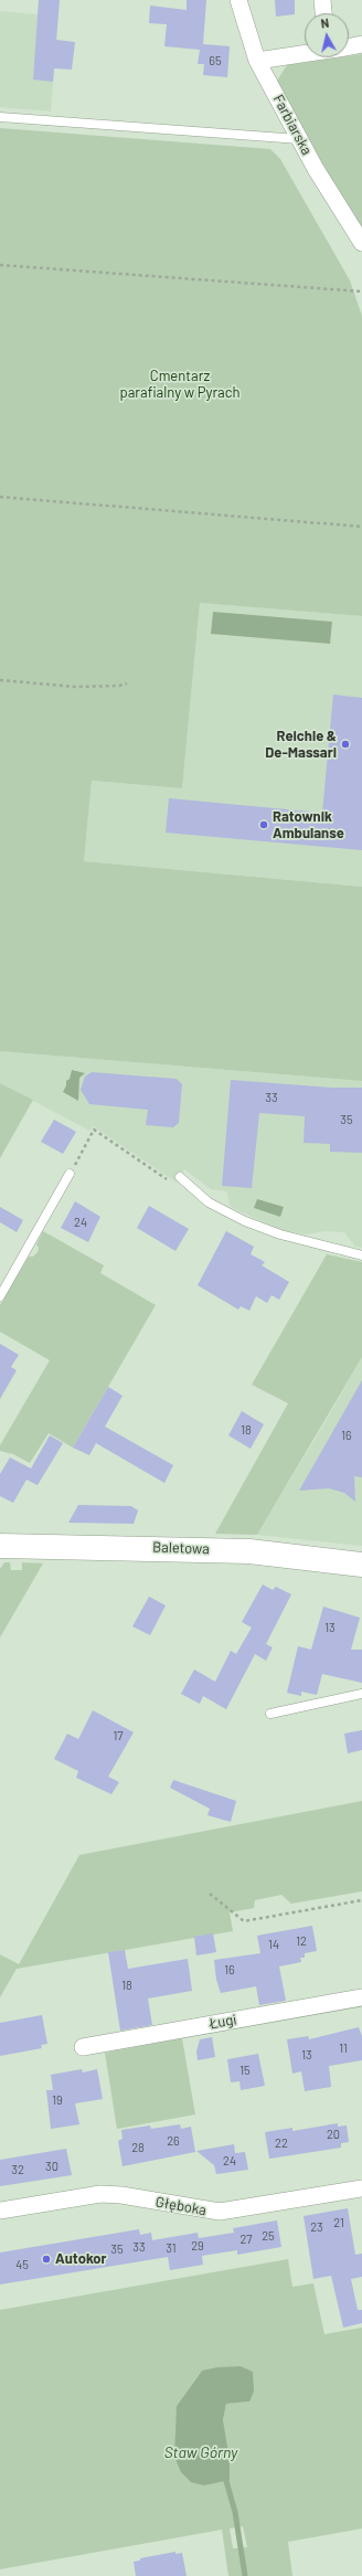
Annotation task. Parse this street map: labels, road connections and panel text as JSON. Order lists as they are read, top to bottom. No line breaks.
{"streets":{"street":["Farbiarska","Baletowa","Ługi","Głęboka"]},"water":["Staw Górny"],"parks":["Cmentarz parafialny w Pyrach"],"places":["Reichle & De-Massari","Ratownik Ambulanse","Autokor"],"house_numbers":["65","33","35","24","18","16","13","17","12","14","16","18","11","13","15","19","20","26","22","28","24","30","32","21","23","25","27","29","33","31","35","45"],"north":"top"}
